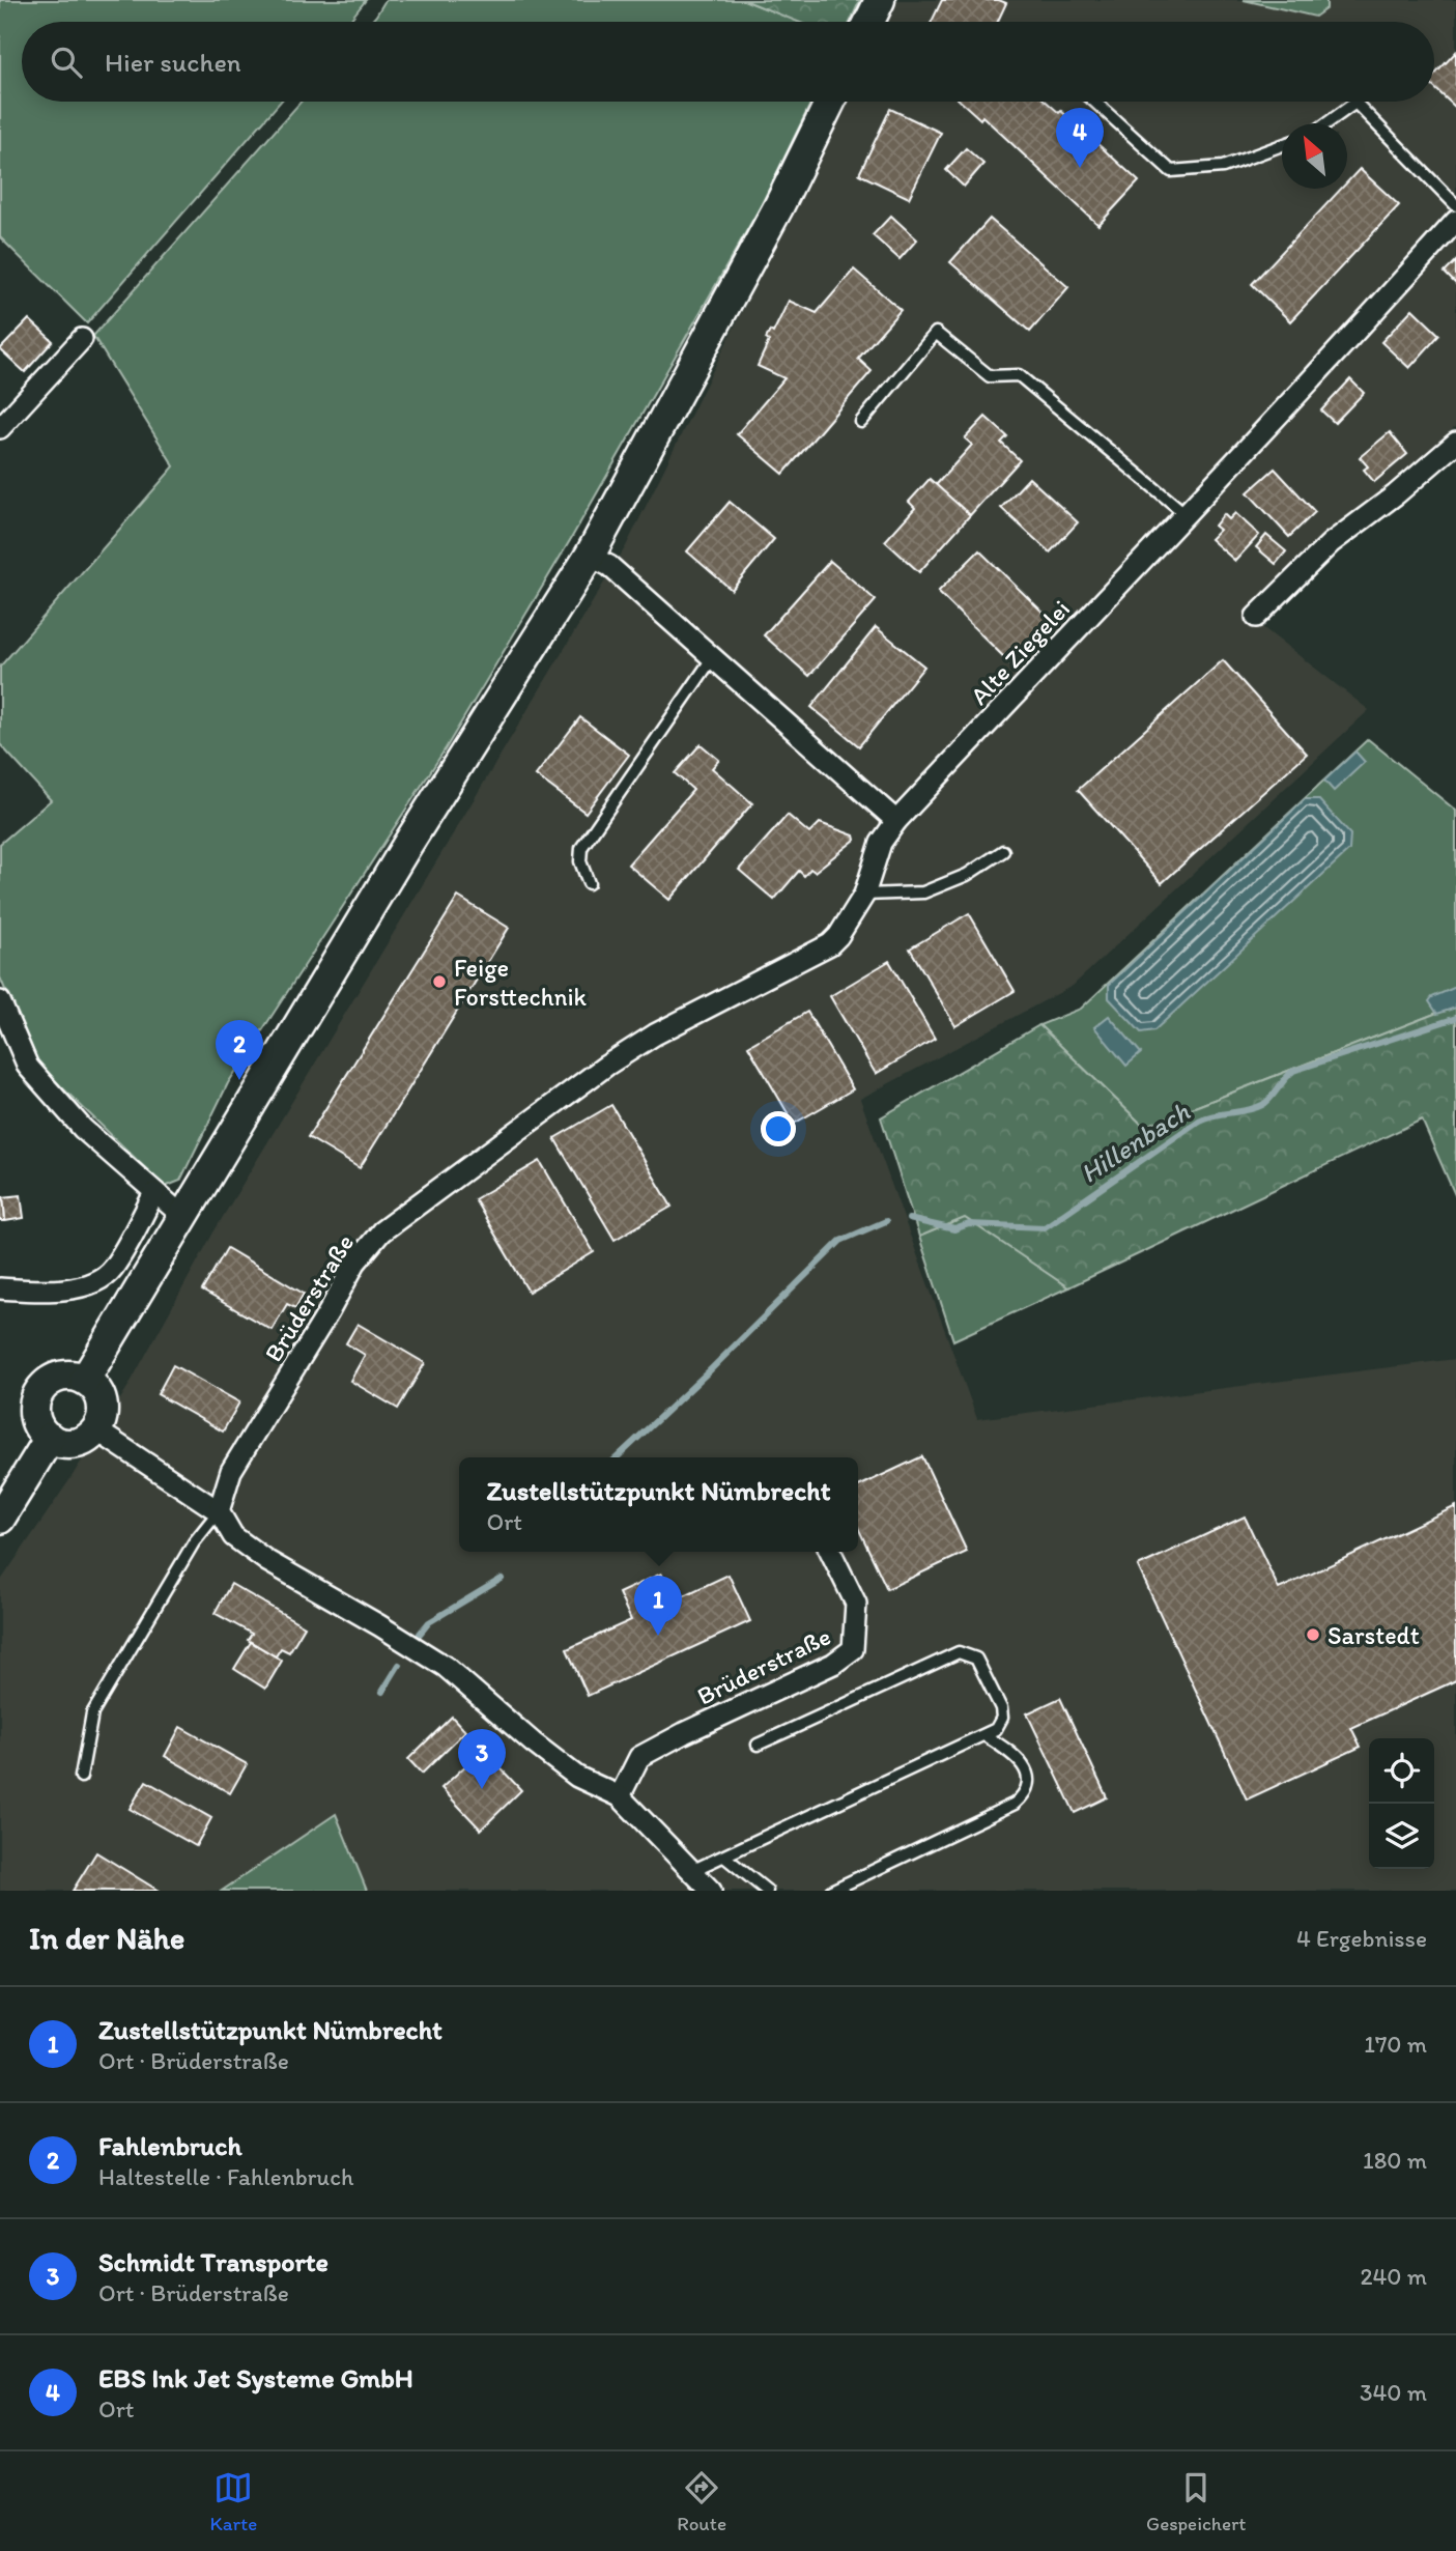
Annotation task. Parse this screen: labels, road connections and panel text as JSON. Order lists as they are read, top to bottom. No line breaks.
{"streets":{"street":["Alte Ziegelei","Brüderstraße"]},"crossings":[["Alte Ziegelei","Brüderstraße"]],"water":["Hillenbach"],"places":["Feige Forsttechnik","Sarstedt"],"north":"top left","page":{"search":"Hier suchen","pins":["4","2","1","3"],"popup":["Zustellstützpunkt Nümbrecht","Ort"],"heading":["In der Nähe","4 Ergebnisse"],"list":[{"mark":"1","name":"Zustellstützpunkt Nümbrecht","note":"Ort · Brüderstraße","value":"170 m"},{"mark":"2","name":"Fahlenbruch","note":"Haltestelle · Fahlenbruch","value":"180 m"},{"mark":"3","name":"Schmidt Transporte","note":"Ort · Brüderstraße","value":"240 m"},{"mark":"4","name":"EBS Ink Jet Systeme GmbH","note":"Ort","value":"340 m"}],"nav":["Karte","Route","Gespeichert"]}}
